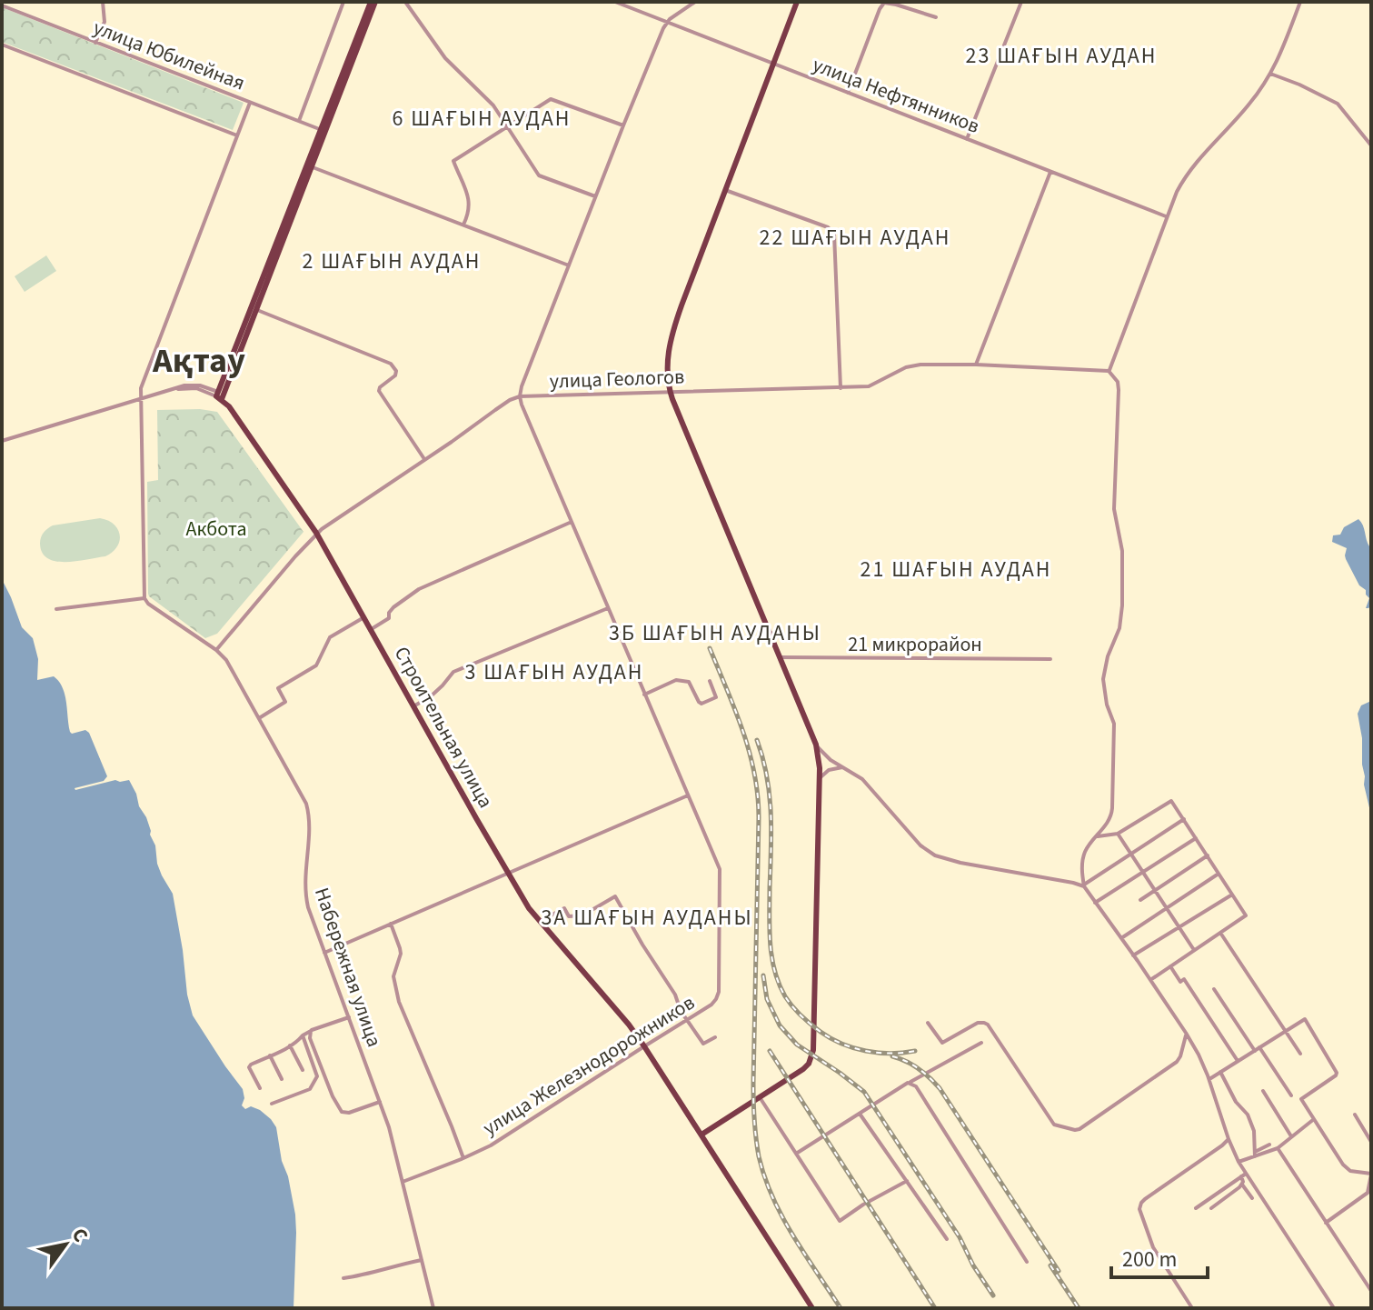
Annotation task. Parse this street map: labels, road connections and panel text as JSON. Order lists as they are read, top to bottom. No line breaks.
{"streets":{"main road":["Строительная улица"],"street":["улица Юбилейная","улица Нефтянников","улица Геологов","21 микрорайон","Набережная улица","улица Железнодорожников"]},"crossings":[["улица Геологов","Строительная улица"],["улица Геологов","Набережная улица"],["улица Геологов","улица Железнодорожников"],["Строительная улица","улица Железнодорожников"],["Набережная улица","улица Железнодорожников"]],"districts":["23 ШАҒЫН АУДАН","6 ШАҒЫН АУДАН","22 ШАҒЫН АУДАН","2 ШАҒЫН АУДАН","Ақтау","21 ШАҒЫН АУДАН","3Б ШАҒЫН АУДАНЫ","3 ШАҒЫН АУДАН","3А ШАҒЫН АУДАНЫ"],"parks":["Акбота"],"scale_bar":"200 m","north":"top right"}
